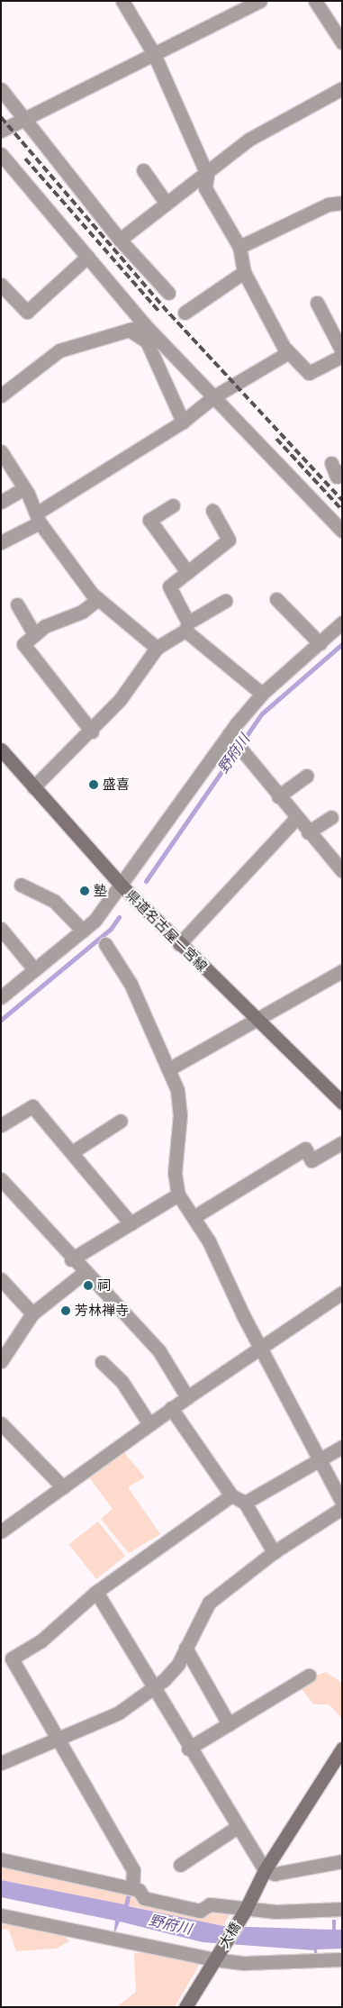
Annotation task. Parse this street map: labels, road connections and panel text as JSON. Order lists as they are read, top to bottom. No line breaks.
{"streets":{"main road":["県道名古屋一宮線","大橋"]},"water":["野府川"],"places":["盛喜","塾","祠","芳林禅寺"]}
